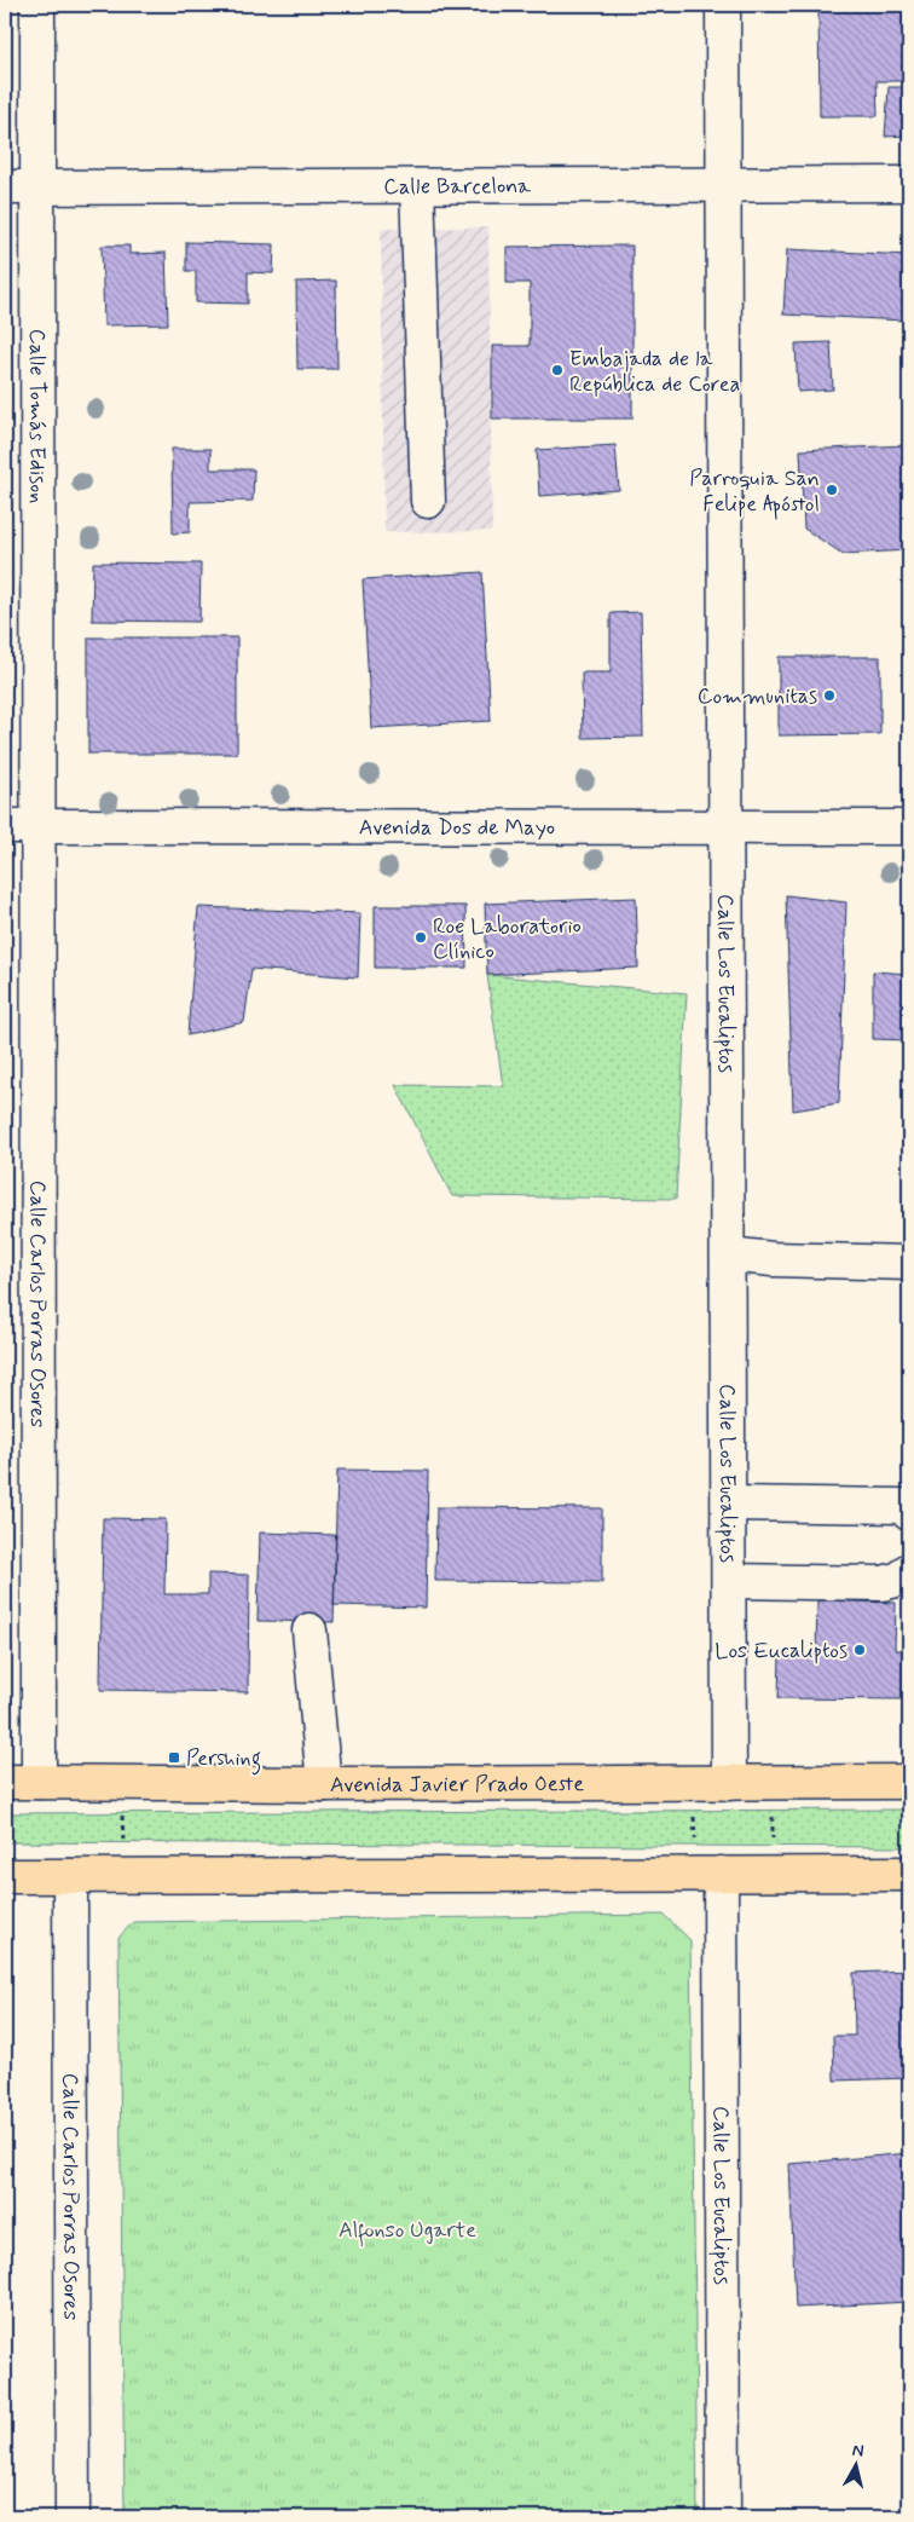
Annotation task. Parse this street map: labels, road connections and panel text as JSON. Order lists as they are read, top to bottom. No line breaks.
{"streets":{"main road":["Avenida Javier Prado Oeste"],"street":["Calle Barcelona","Calle Tomás Edison","Avenida Dos de Mayo","Calle Los Eucaliptos","Calle Carlos Porras Osores"]},"crossings":[["Calle Barcelona","Calle Tomás Edison"],["Calle Barcelona","Calle Los Eucaliptos"],["Calle Tomás Edison","Avenida Dos de Mayo"],["Calle Tomás Edison","Calle Carlos Porras Osores"],["Avenida Dos de Mayo","Calle Los Eucaliptos"],["Avenida Dos de Mayo","Calle Carlos Porras Osores"],["Calle Los Eucaliptos","Avenida Javier Prado Oeste"],["Calle Carlos Porras Osores","Avenida Javier Prado Oeste"]],"parks":["Alfonso Ugarte"],"places":{"other":["Embajada de la República de Corea","Parroquia San Felipe Apóstol","Communitas","Roe Laboratorio Clínico","Los Eucaliptos"],"transit":["Pershing"]},"north":"top"}
